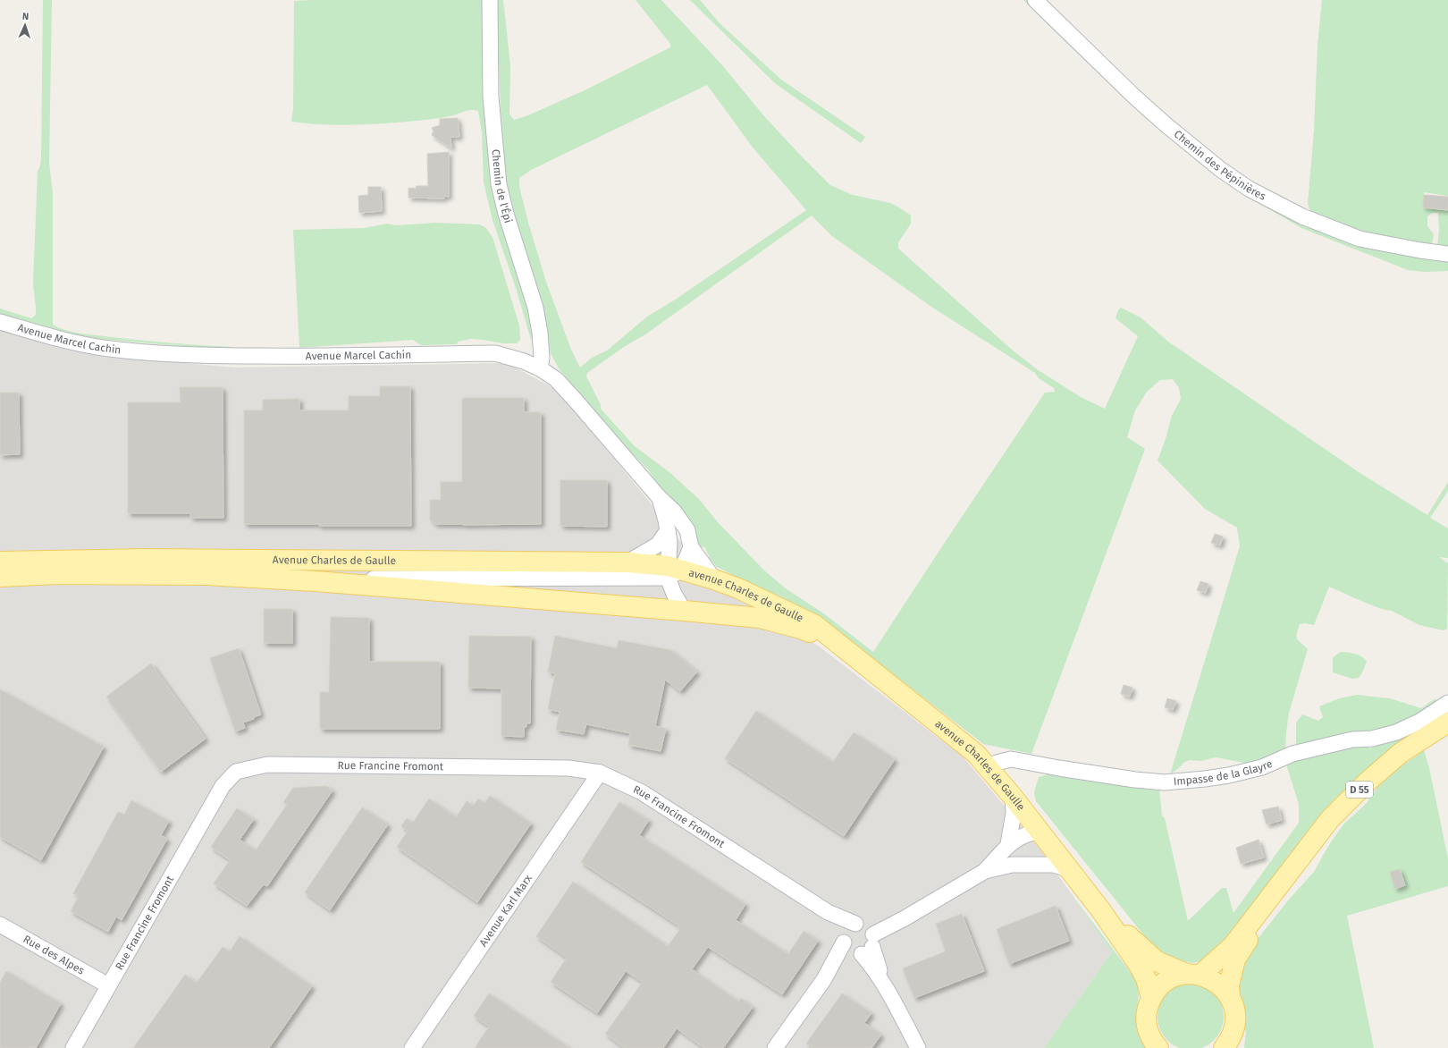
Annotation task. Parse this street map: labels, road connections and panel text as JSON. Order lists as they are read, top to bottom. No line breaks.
{"streets":{"main road":["Avenue Charles de Gaulle","avenue Charles de Gaulle","D 55"],"street":["Chemin des Pépinières","Chemin de l'Épi","Avenue Marcel Cachin","Rue Francine Fromont","Impasse de la Glayre","Avenue Karl Marx","Rue des Alpes"]},"crossings":[["Chemin de l'Épi","Avenue Marcel Cachin"],["Avenue Marcel Cachin","Avenue Charles de Gaulle"],["Avenue Marcel Cachin","avenue Charles de Gaulle"],["Avenue Charles de Gaulle","avenue Charles de Gaulle"],["avenue Charles de Gaulle","Impasse de la Glayre"],["avenue Charles de Gaulle","D 55"],["Rue Francine Fromont","Avenue Karl Marx"],["Rue Francine Fromont","Rue des Alpes"]],"north":"top"}
